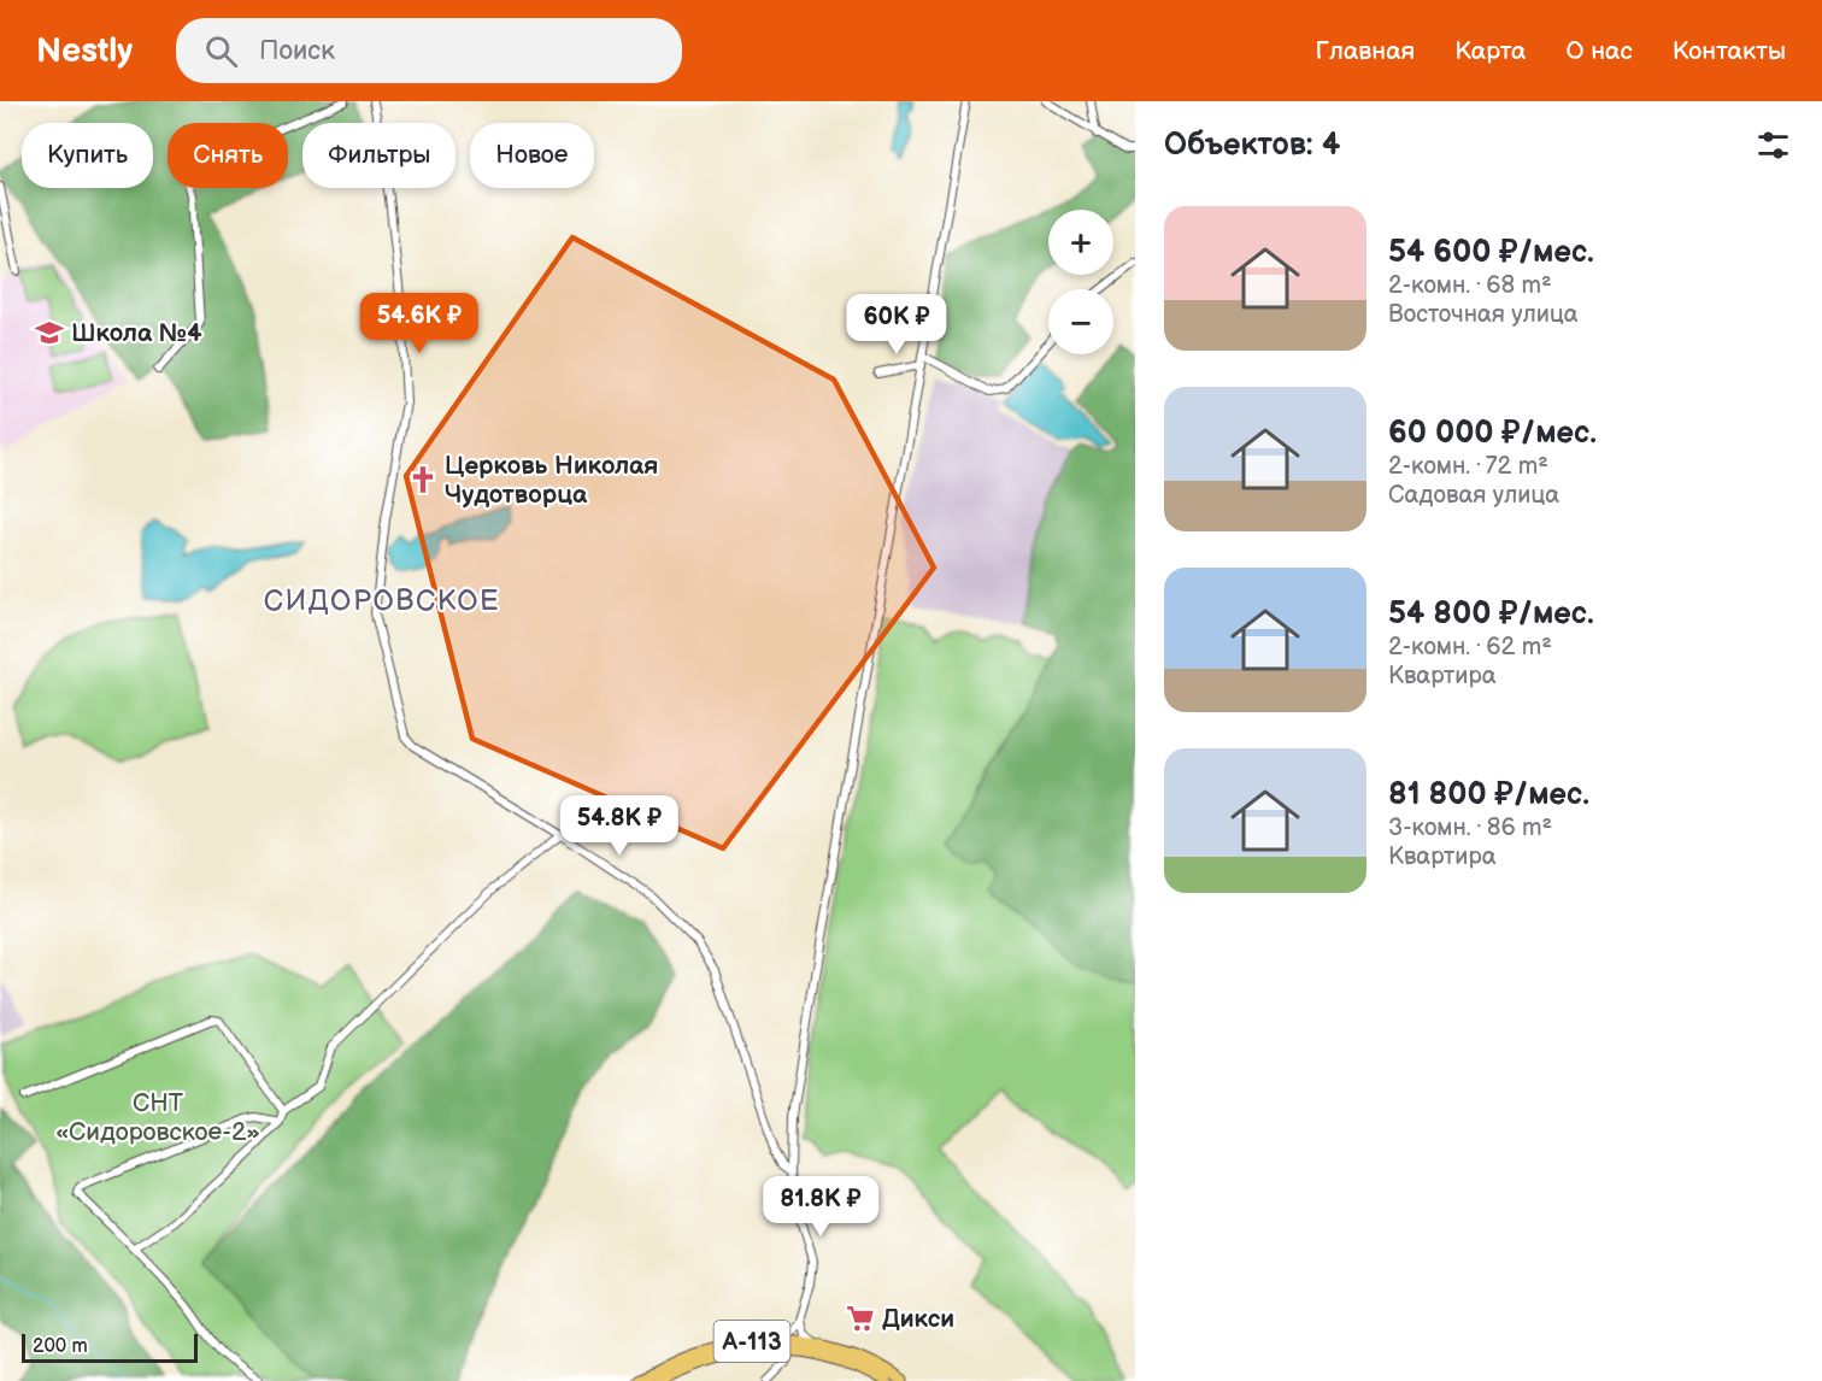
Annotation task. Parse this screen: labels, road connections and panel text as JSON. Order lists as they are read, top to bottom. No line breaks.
{"streets":{"highway":["А-113"]},"districts":["СИДОРОВСКОЕ"],"parks":["СНТ «Сидоровское-2»"],"places":{"school or university":["Школа №4"],"church":["Церковь Николая Чудотворца"],"supermarket":["Дикси"]},"scale_bar":"200 m","page":{"header":"Nestly","search":"Поиск","nav":["Главная","Карта","О нас","Контакты"],"heading":"Объектов: 4","chip":["Купить","Снять","Фильтры","Новое"],"list":[{"name":"54 600 ₽/мес.","note":"2-комн. · 68 m² · Восточная улица"},{"name":"60 000 ₽/мес.","note":"2-комн. · 72 m² · Садовая улица"},{"name":"54 800 ₽/мес.","note":"2-комн. · 62 m² · Квартира"},{"name":"81 800 ₽/мес.","note":"3-комн. · 86 m² · Квартира"}],"map_buttons":["+","−"],"price":["54.6K ₽","60K ₽","54.8K ₽","81.8K ₽"],"scale":"200 m"}}
